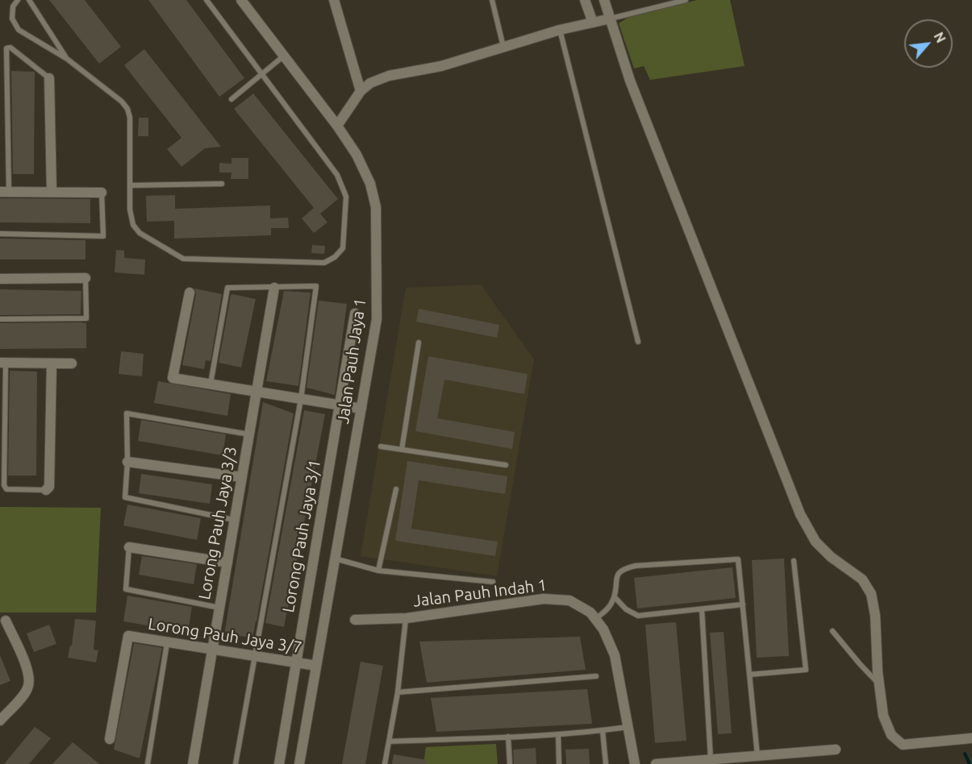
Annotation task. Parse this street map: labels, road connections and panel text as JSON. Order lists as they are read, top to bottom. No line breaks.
{"streets":{"street":["Jalan Pauh Jaya 1","Lorong Pauh Jaya 3/3","Lorong Pauh Jaya 3/1","Jalan Pauh Indah 1","Lorong Pauh Jaya 3/7"]},"crossings":[["Jalan Pauh Jaya 1","Lorong Pauh Jaya 3/7"],["Lorong Pauh Jaya 3/3","Lorong Pauh Jaya 3/7"],["Lorong Pauh Jaya 3/1","Lorong Pauh Jaya 3/7"]],"north":"top right"}
